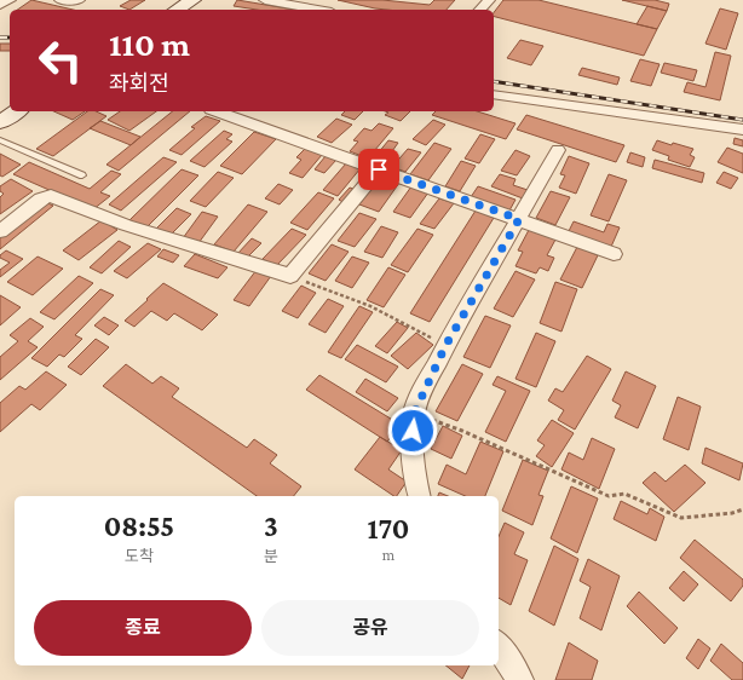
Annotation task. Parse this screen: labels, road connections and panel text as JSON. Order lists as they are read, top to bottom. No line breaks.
{"page":{"turn":["110 m","좌회전"],"eta":["08:55","도착","3","분","170","m"],"buttons":["종료","공유"]}}
